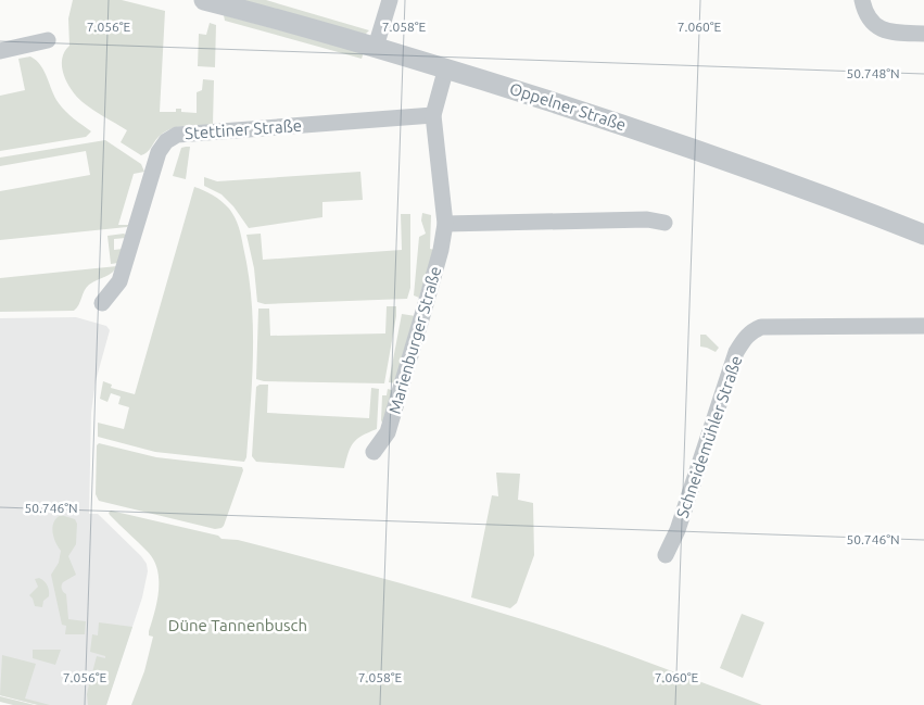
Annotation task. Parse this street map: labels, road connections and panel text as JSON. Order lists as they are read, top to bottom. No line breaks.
{"streets":{"street":["Oppelner Straße","Stettiner Straße","Marienburger Straße","Schneidemühler Straße"]},"crossings":[["Oppelner Straße","Marienburger Straße"],["Stettiner Straße","Marienburger Straße"]],"parks":["Düne Tannenbusch"],"coordinates":["7.056°E","7.058°E","7.060°E","50.748°N","50.746°N"]}
